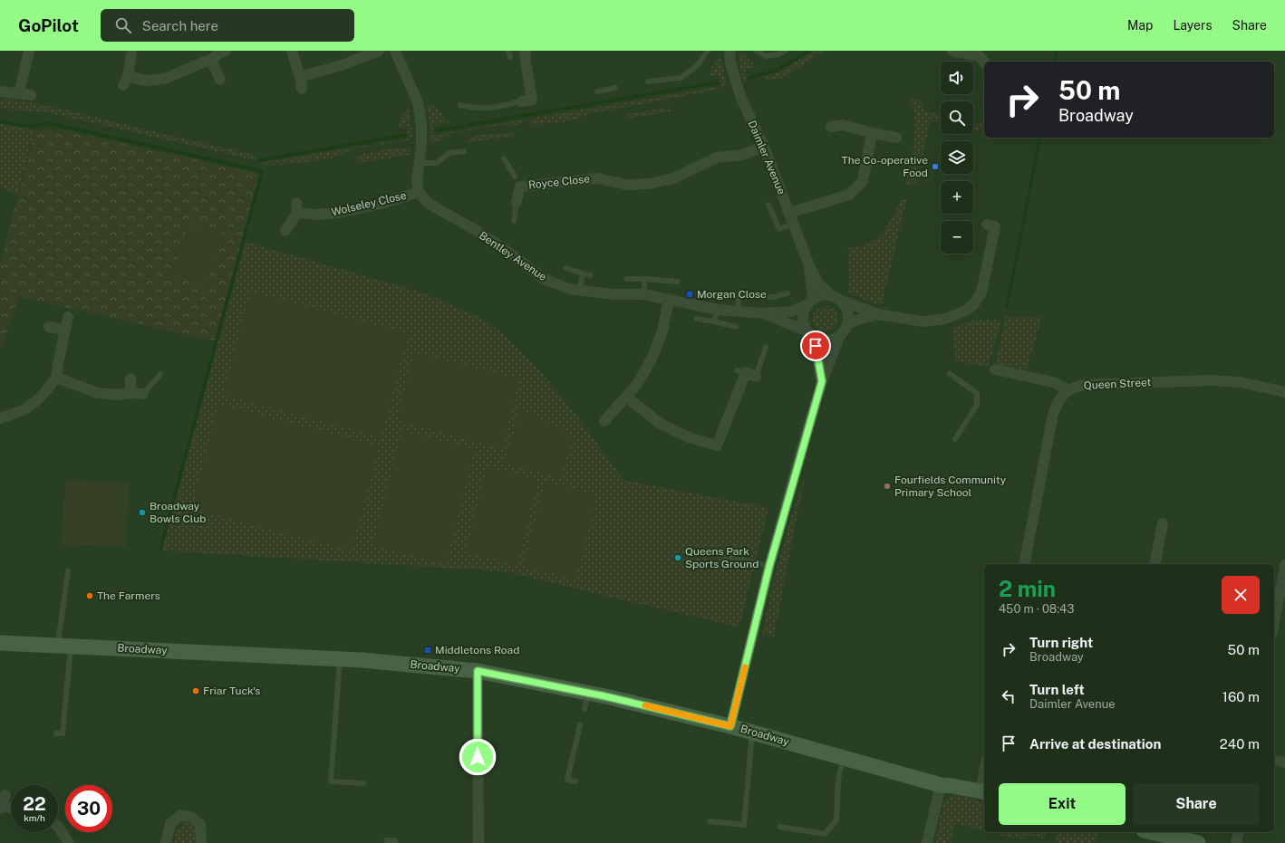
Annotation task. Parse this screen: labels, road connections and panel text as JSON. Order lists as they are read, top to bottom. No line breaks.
{"streets":{"main road":["Broadway"],"street":["Daimler Avenue","Royce Close","Wolseley Close","Bentley Avenue","Queen Street"]},"crossings":[["Daimler Avenue","Royce Close"],["Daimler Avenue","Bentley Avenue"],["Wolseley Close","Bentley Avenue"]],"places":{"other":["The Co-operative Food","Fourfields Community Primary School","Broadway Bowls Club","Queens Park Sports Ground","The Farmers","Friar Tuck's"],"transit":["Morgan Close","Middletons Road"]},"page":{"header":"GoPilot","search":"Search here","nav":["Map","Layers","Share"],"map_buttons":["+","−"],"turn":["50 m","Broadway"],"heading":["2 min","450 m · 08:43"],"list":[{"name":"Turn right","note":"Broadway","value":"50 m"},{"name":"Turn left","note":"Daimler Avenue","value":"160 m"},{"name":"Arrive at destination","value":"240 m"}],"buttons":["Exit","Share"],"speed":"22 km/h","limit":"30"}}
